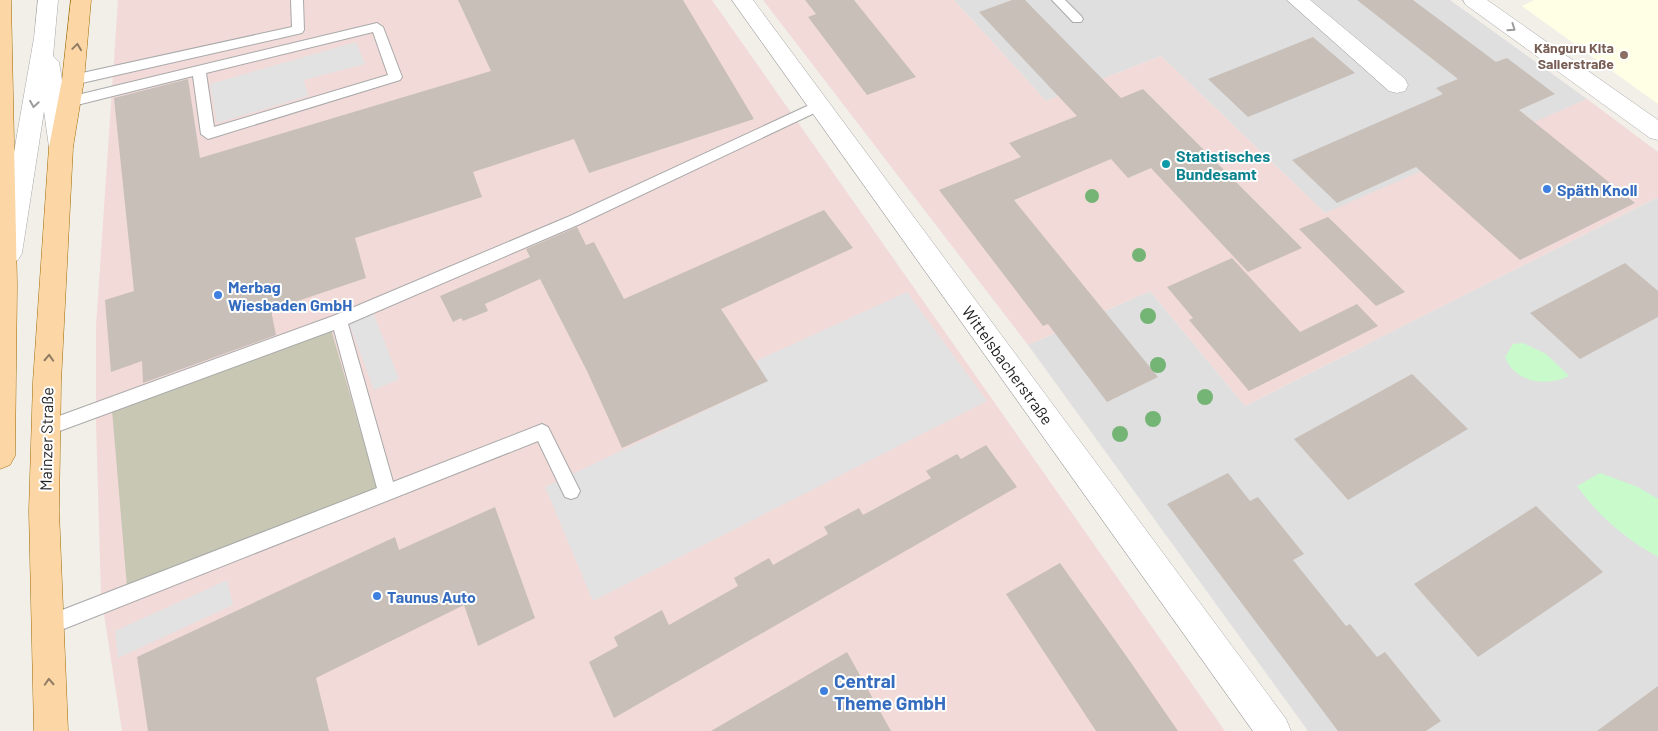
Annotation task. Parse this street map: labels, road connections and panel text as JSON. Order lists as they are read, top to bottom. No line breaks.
{"streets":{"main road":["Mainzer Straße"],"street":["Wittelsbacherstraße"]},"places":["Känguru Kita Salierstraße","Statistisches Bundesamt","Späth Knoll","Merbag Wiesbaden GmbH","Taunus Auto","Central Theme GmbH"]}
